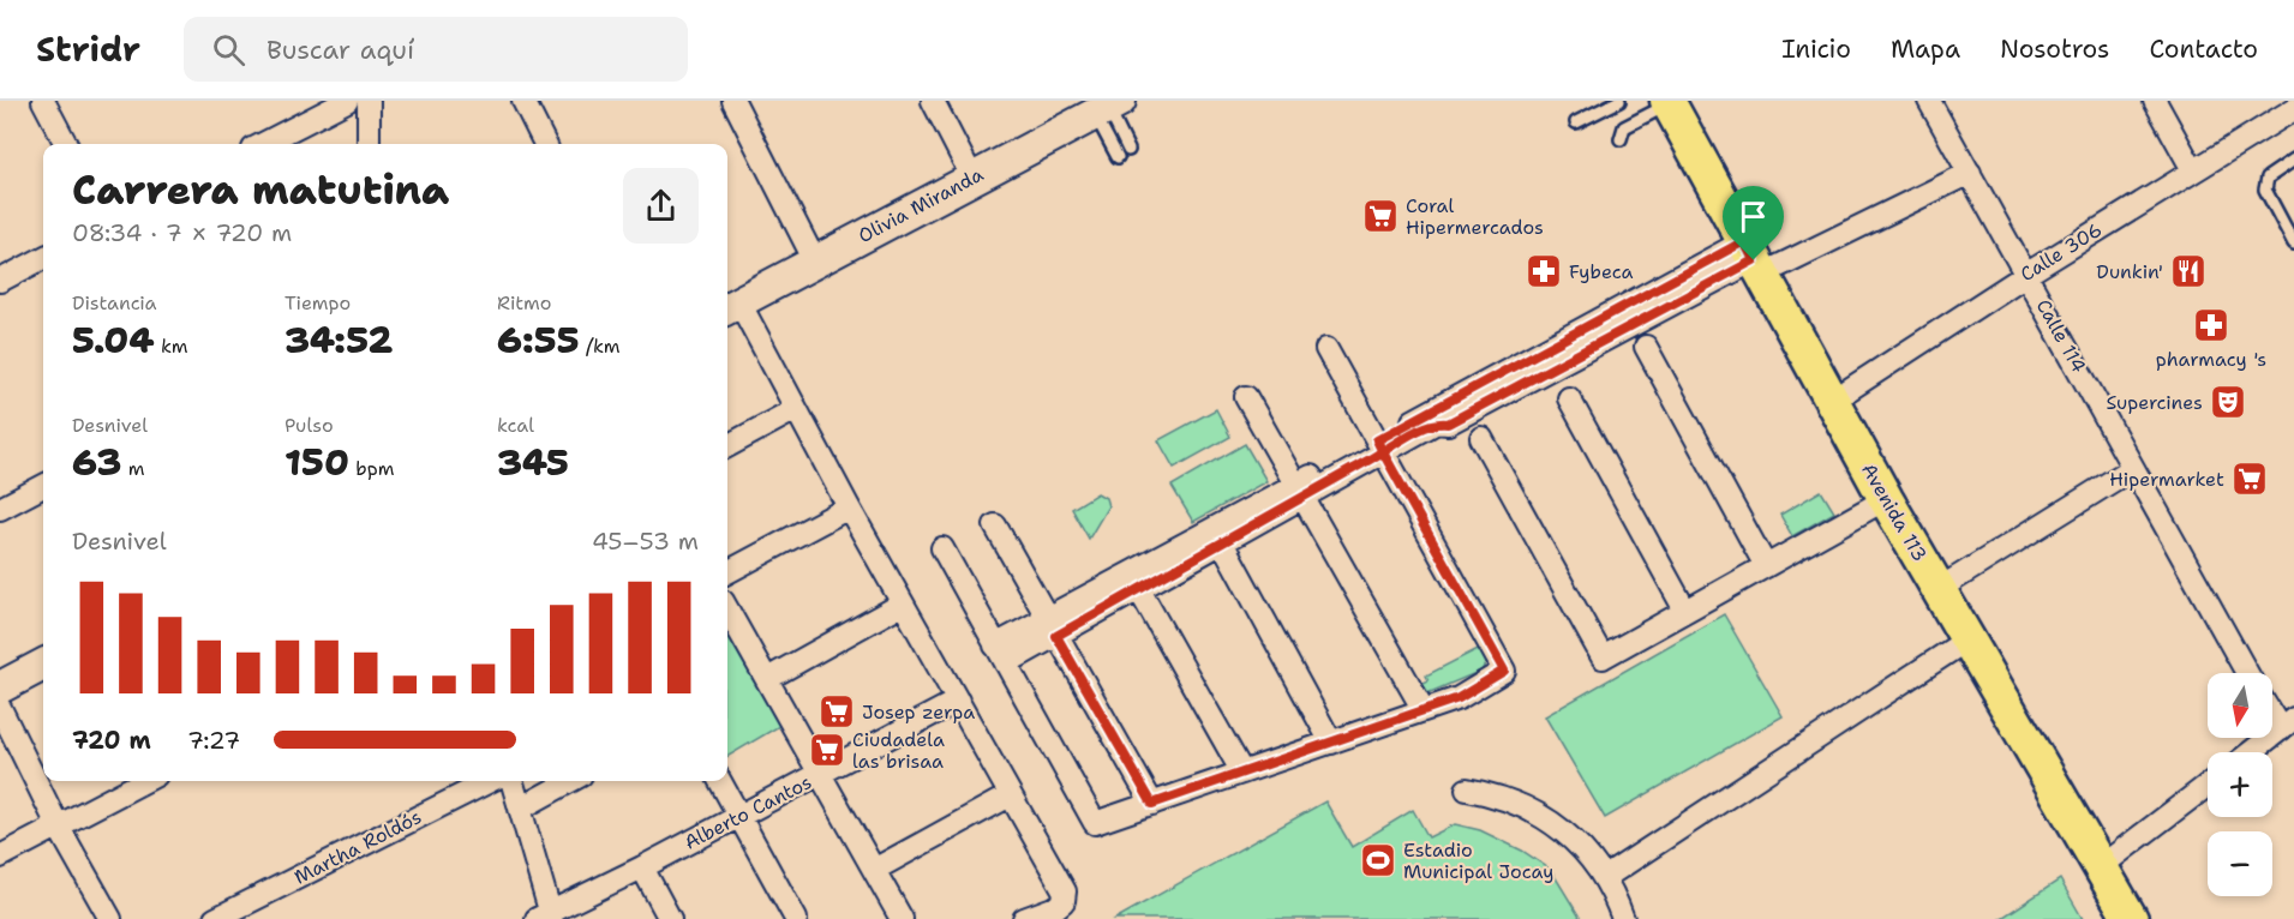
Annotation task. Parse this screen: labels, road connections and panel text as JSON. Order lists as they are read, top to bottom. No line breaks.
{"streets":{"main road":["Avenida 113"],"street":["Olivia Miranda","Calle 306","Calle 114","Alberto Cantos","Martha Roldós"]},"crossings":[["Calle 306","Calle 114"],["Calle 306","Avenida 113"]],"places":{"supermarket":["Coral Hipermercados","Hipermarket","Josep zerpa","Ciudadela las brisaa"],"pharmacy":["Fybeca","pharmacy 's"],"restaurant":["Dunkin'"],"theatre":["Supercines"],"sports":["Estadio Municipal Jocay"]},"north":"bottom","page":{"header":"Stridr","search":"Buscar aquí","nav":["Inicio","Mapa","Nosotros","Contacto"],"heading":["Carrera matutina","08:34 · 7 × 720 m"],"stats":[["Distancia","5.04 km"],["Tiempo","34:52"],["Ritmo","6:55 /km"],["Desnivel","63 m"],["Pulso","150 bpm"],["kcal","345"]],"chart":["Desnivel","45–53 m"],"map_buttons":["+","−"],"list":[{"name":"720 m","note":"7:27"}]}}
